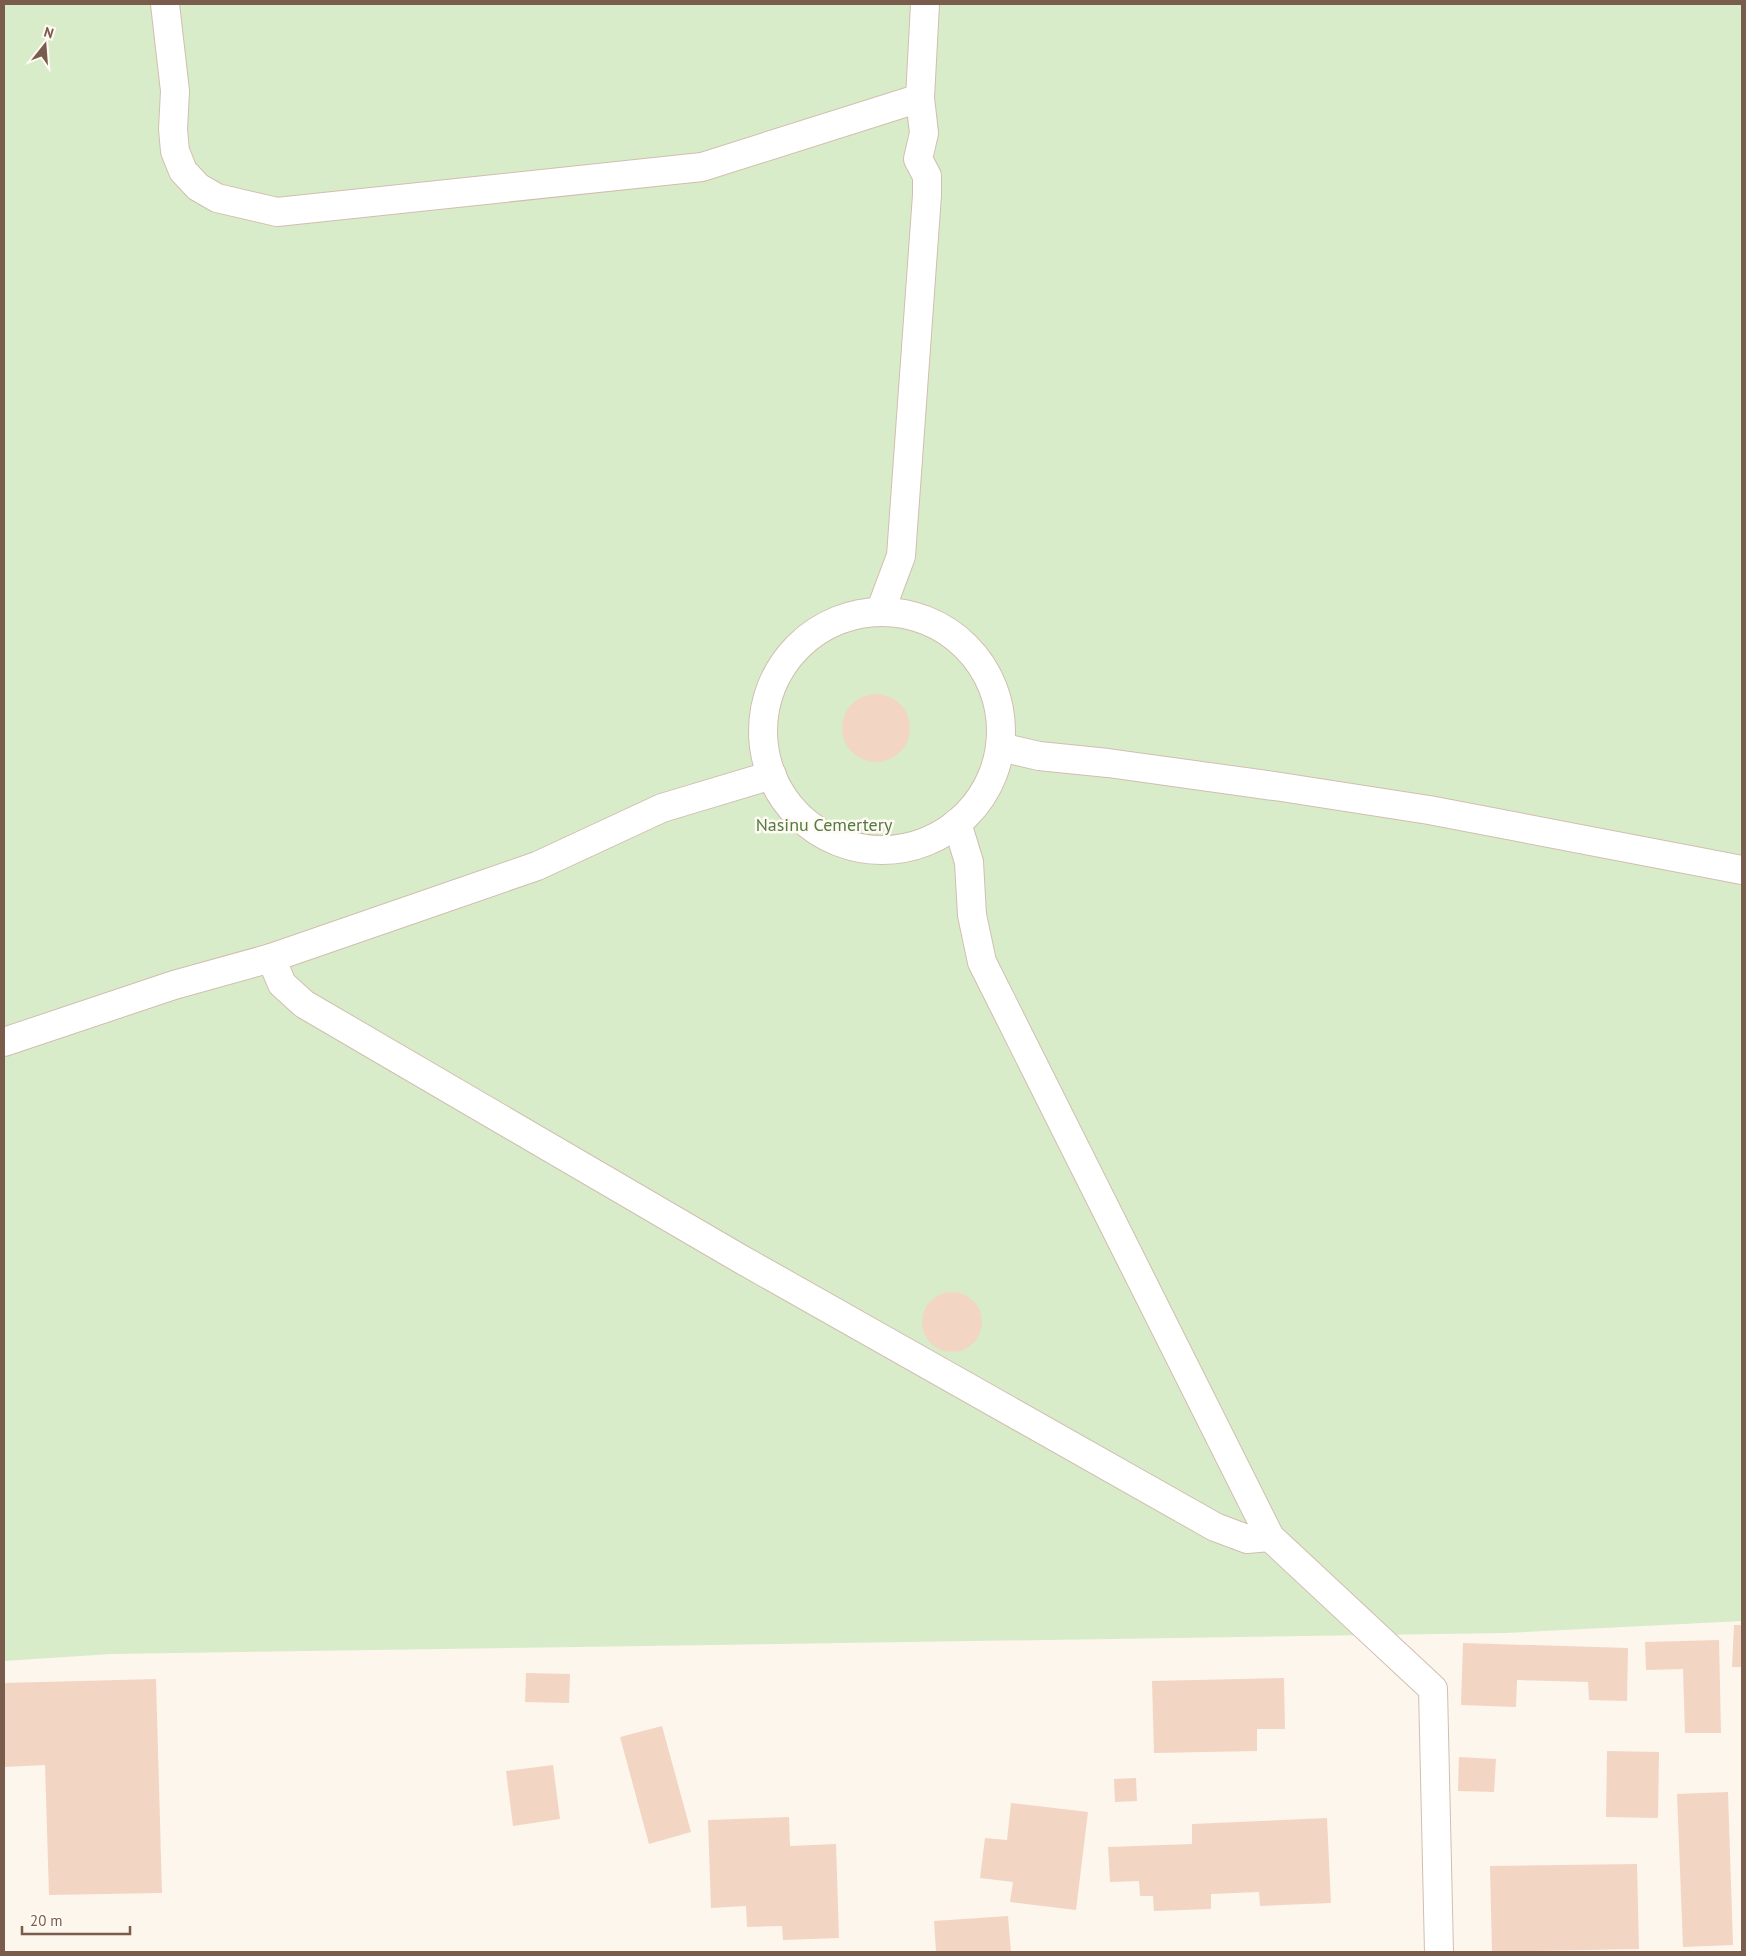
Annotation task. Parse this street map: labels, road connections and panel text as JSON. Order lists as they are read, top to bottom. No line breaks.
{"parks":["Nasinu Cemertery"],"scale_bar":"20 m","north":"top"}
